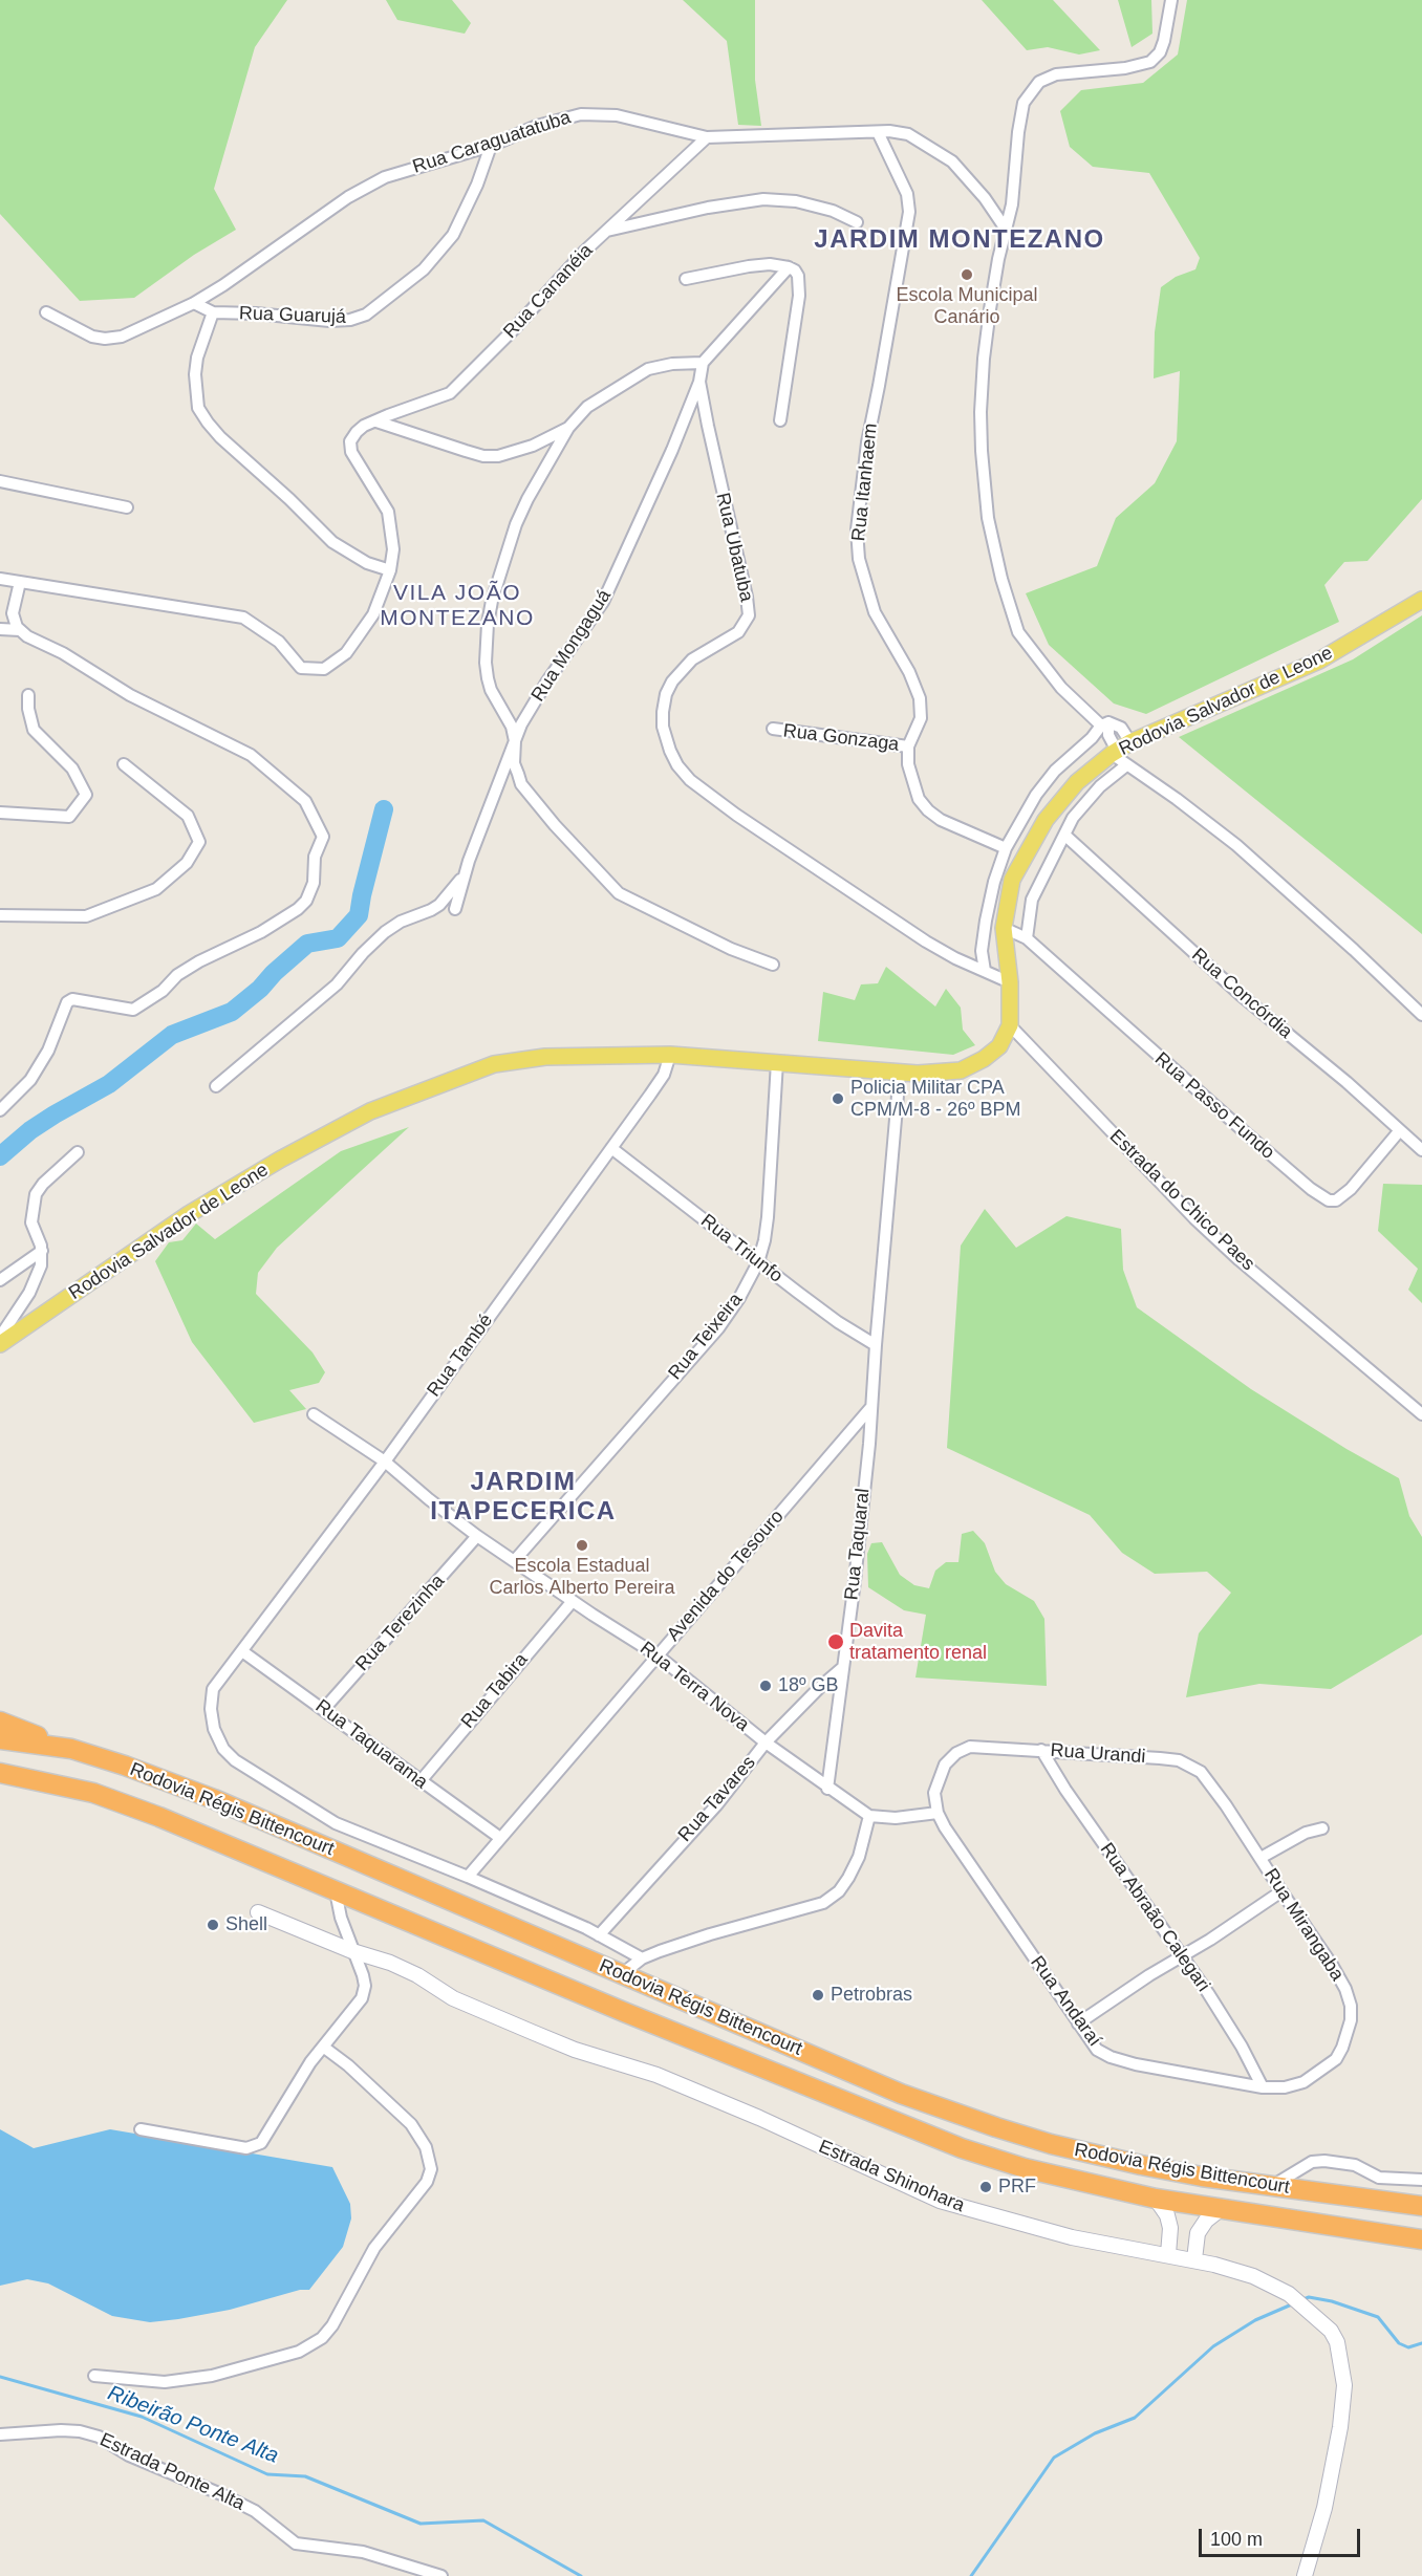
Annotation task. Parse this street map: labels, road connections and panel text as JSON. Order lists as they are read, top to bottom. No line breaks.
{"streets":{"highway":["Rodovia Régis Bittencourt"],"main road":["Rodovia Salvador de Leone"],"street":["Rua Caraguatatuba","Rua Cananéia","Rua Guarujá","Rua Itanhaem","Rua Ubatuba","Rua Mongaguá","Rua Gonzaga","Rua Concórdia","Rua Passo Fundo","Estrada do Chico Paes","Rua Triunfo","Rua Teixeira","Rua També","Rua Taquaral","Avenida do Tesouro","Rua Terezinha","Rua Terra Nova","Rua Tabira","Rua Taquarama","Rua Urandi","Rua Tavares","Rua Abraão Calegari","Rua Mirangaba","Rua Andaraí","Estrada Shinohara","Estrada Ponte Alta"]},"crossings":[["Rua Caraguatatuba","Rua Cananéia"],["Rua Caraguatatuba","Rua Guarujá"],["Rua Caraguatatuba","Rua Itanhaem"],["Rua Itanhaem","Rua Gonzaga"],["Rua Ubatuba","Rua Mongaguá"],["Rua Ubatuba","Rodovia Salvador de Leone"],["Rodovia Salvador de Leone","Rua Passo Fundo"],["Rodovia Salvador de Leone","Estrada do Chico Paes"],["Rodovia Salvador de Leone","Rua Teixeira"],["Rodovia Salvador de Leone","Rua També"],["Rodovia Salvador de Leone","Rua Taquaral"],["Rua Concórdia","Rua Passo Fundo"],["Rua Triunfo","Rua Teixeira"],["Rua Triunfo","Rua També"],["Rua Triunfo","Rua Taquaral"],["Rua Teixeira","Rua Terra Nova"],["Rua També","Avenida do Tesouro"],["Rua També","Rua Terra Nova"],["Rua També","Rua Taquarama"],["Rua També","Rua Tavares"],["Rua Taquaral","Avenida do Tesouro"],["Rua Taquaral","Rua Terra Nova"],["Rua Taquaral","Rua Tavares"],["Avenida do Tesouro","Rua Terra Nova"],["Avenida do Tesouro","Rua Taquarama"],["Rua Terezinha","Rua Terra Nova"],["Rua Terezinha","Rua Taquarama"],["Rua Terra Nova","Rua Tabira"],["Rua Terra Nova","Rua Tavares"],["Rua Tabira","Rua Taquarama"],["Rua Urandi","Rua Abraão Calegari"],["Rua Urandi","Rua Mirangaba"],["Rua Urandi","Rua Andaraí"],["Rua Abraão Calegari","Rua Mirangaba"],["Rua Abraão Calegari","Rua Andaraí"],["Rua Mirangaba","Rua Andaraí"]],"districts":["JARDIM MONTEZANO","VILA JOÃO MONTEZANO","JARDIM ITAPECERICA"],"water":["Ribeirão Ponte Alta"],"places":["Escola Municipal Canário","Policia Militar CPA CPM/M-8 - 26º BPM","Escola Estadual Carlos Alberto Pereira","Davita tratamento renal","18º GB","Shell","Petrobras","PRF"],"scale_bar":"100 m"}
